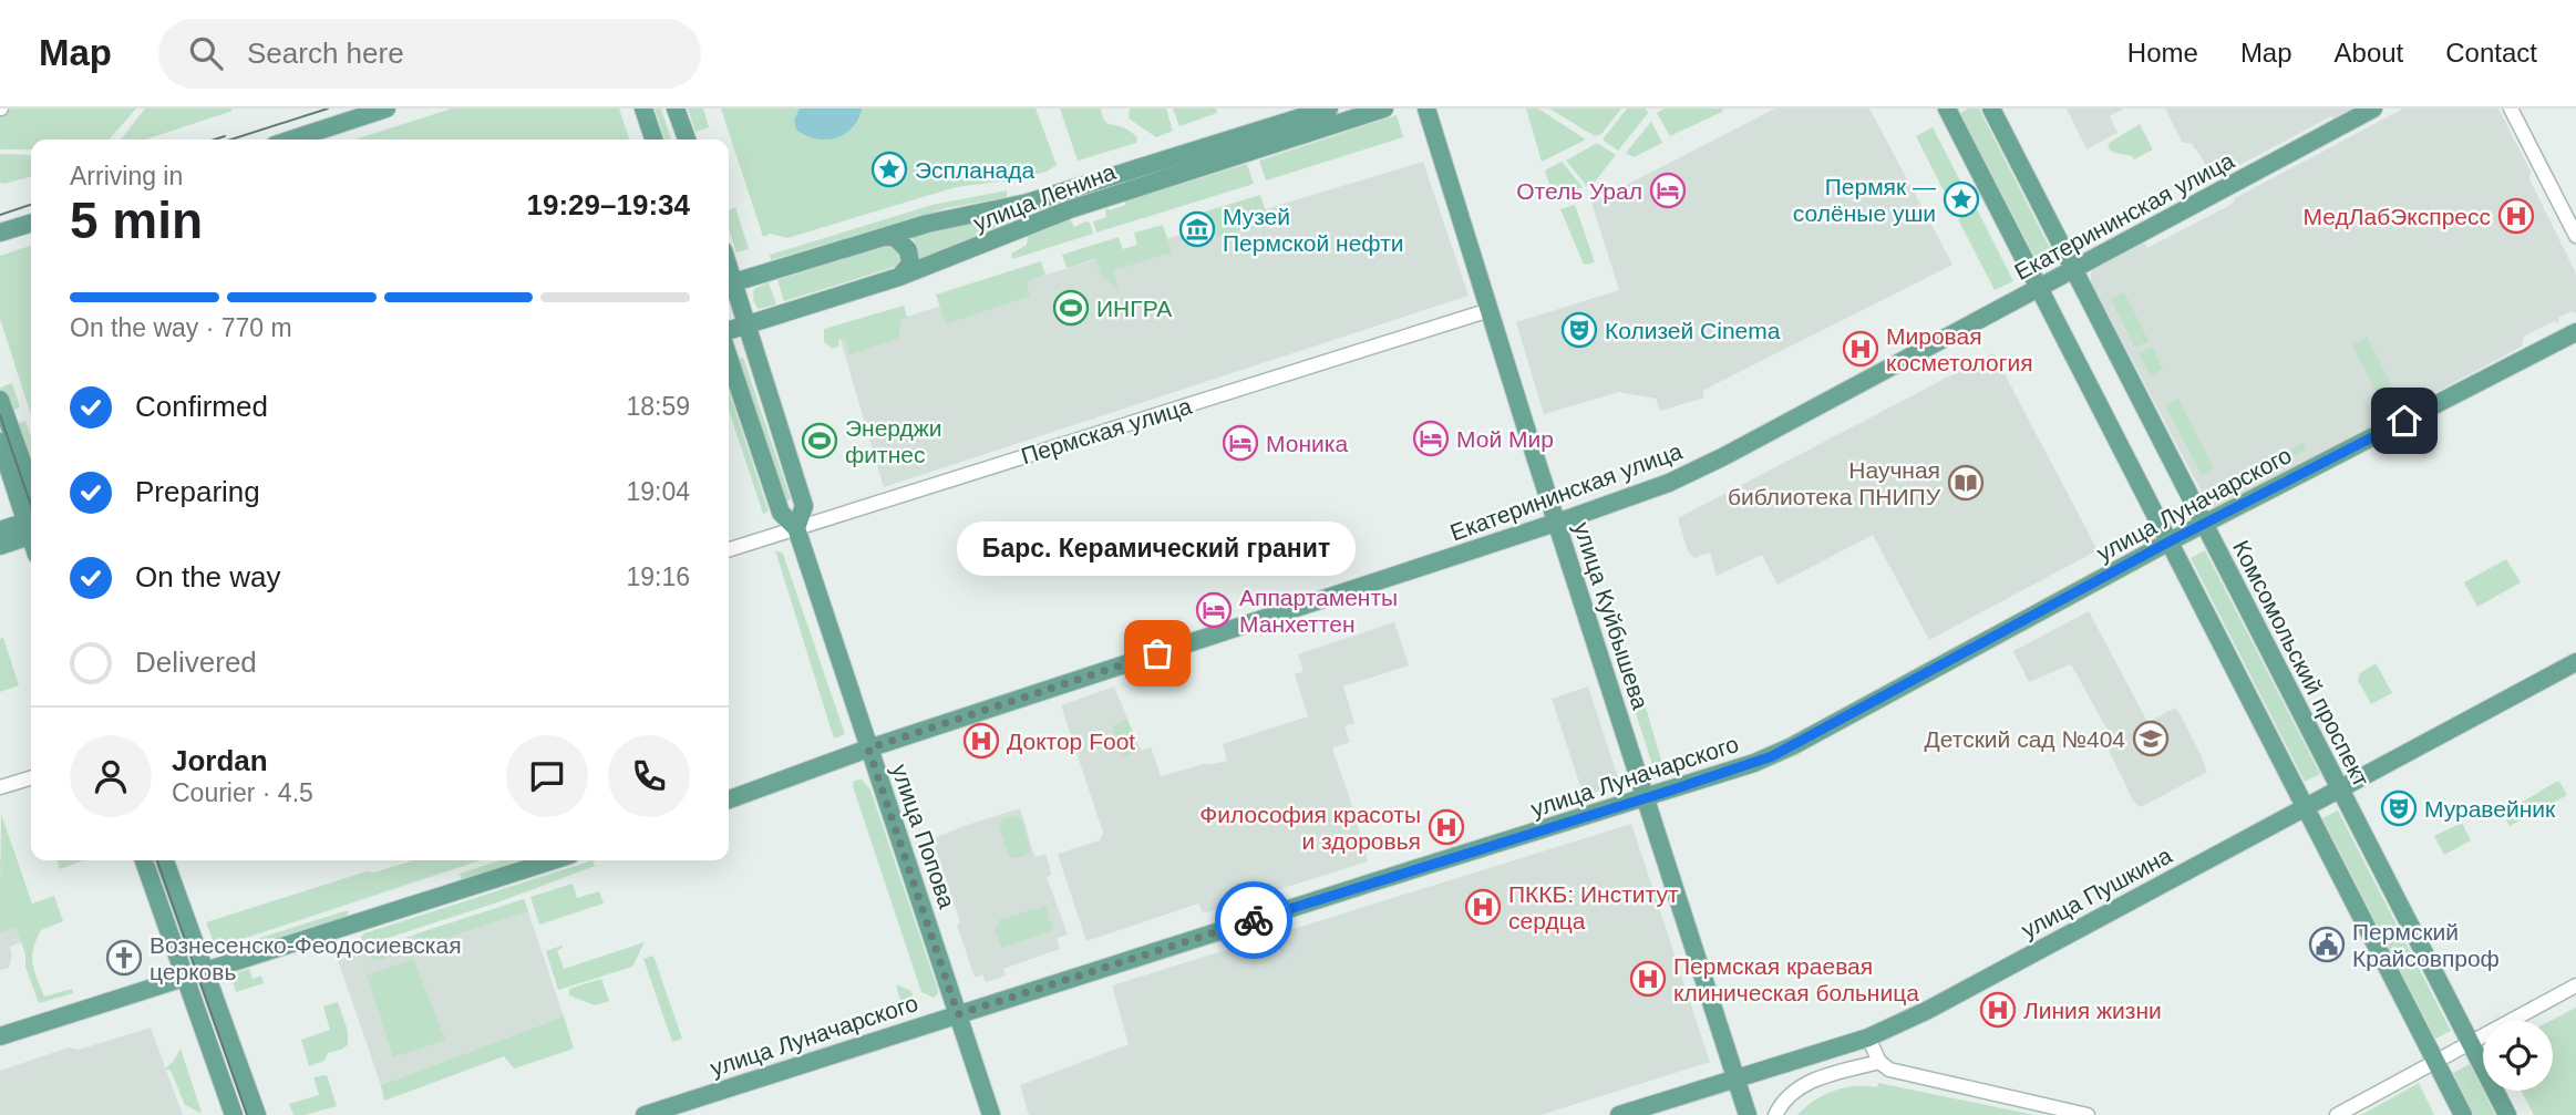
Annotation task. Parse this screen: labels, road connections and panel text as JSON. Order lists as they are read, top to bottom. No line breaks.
{"streets":{"main road":["улица Ленина","Екатерининская улица","улица Луначарского","улица Куйбышева","Комсомольский проспект","улица Попова","улица Пушкина"],"street":["Пермская улица"]},"crossings":[["улица Ленина","улица Попова"],["Екатерининская улица","улица Куйбышева"],["Екатерининская улица","Комсомольский проспект"],["Екатерининская улица","улица Попова"],["Пермская улица","улица Куйбышева"],["Пермская улица","улица Попова"],["улица Луначарского","улица Куйбышева"],["улица Луначарского","Комсомольский проспект"],["улица Луначарского","улица Попова"],["улица Куйбышева","улица Пушкина"],["Комсомольский проспект","улица Пушкина"]],"places":{"place":["Эспланада","Пермяк — солёные уши"],"hotel":["Отель Урал","Мой Мир","Моника","Аппартаменты Манхеттен"],"hospital":["МедЛабЭкспресс","Мировая косметология","Доктор Foot","Философия красоты и здоровья","ПККБ: Институт сердца","Пермская краевая клиническая больница","Линия жизни"],"museum":["Музей Пермской нефти"],"sports":["ИНГРА","Энерджи фитнес"],"theatre":["Колизей Cinema","Муравейник"],"library":["Научная библиотека ПНИПУ"],"other":["Барс. Керамический гранит"],"school or university":["Детский сад №404"],"public building":["Пермский Крайсовпроф"],"church":["Вознесенско-Феодосиевская церковь"]},"page":{"header":"Map","search":"Search here","nav":["Home","Map","About","Contact"],"heading":["5 min","Arriving in","19:29–19:34"],"panel":["Jordan","Courier · 4.5"],"bar":"On the way · 770 m","list":[["Confirmed","18:59"],["Preparing","19:04"],["On the way","19:16"],"Delivered"],"bubble":"Барс. Керамический гранит"}}
